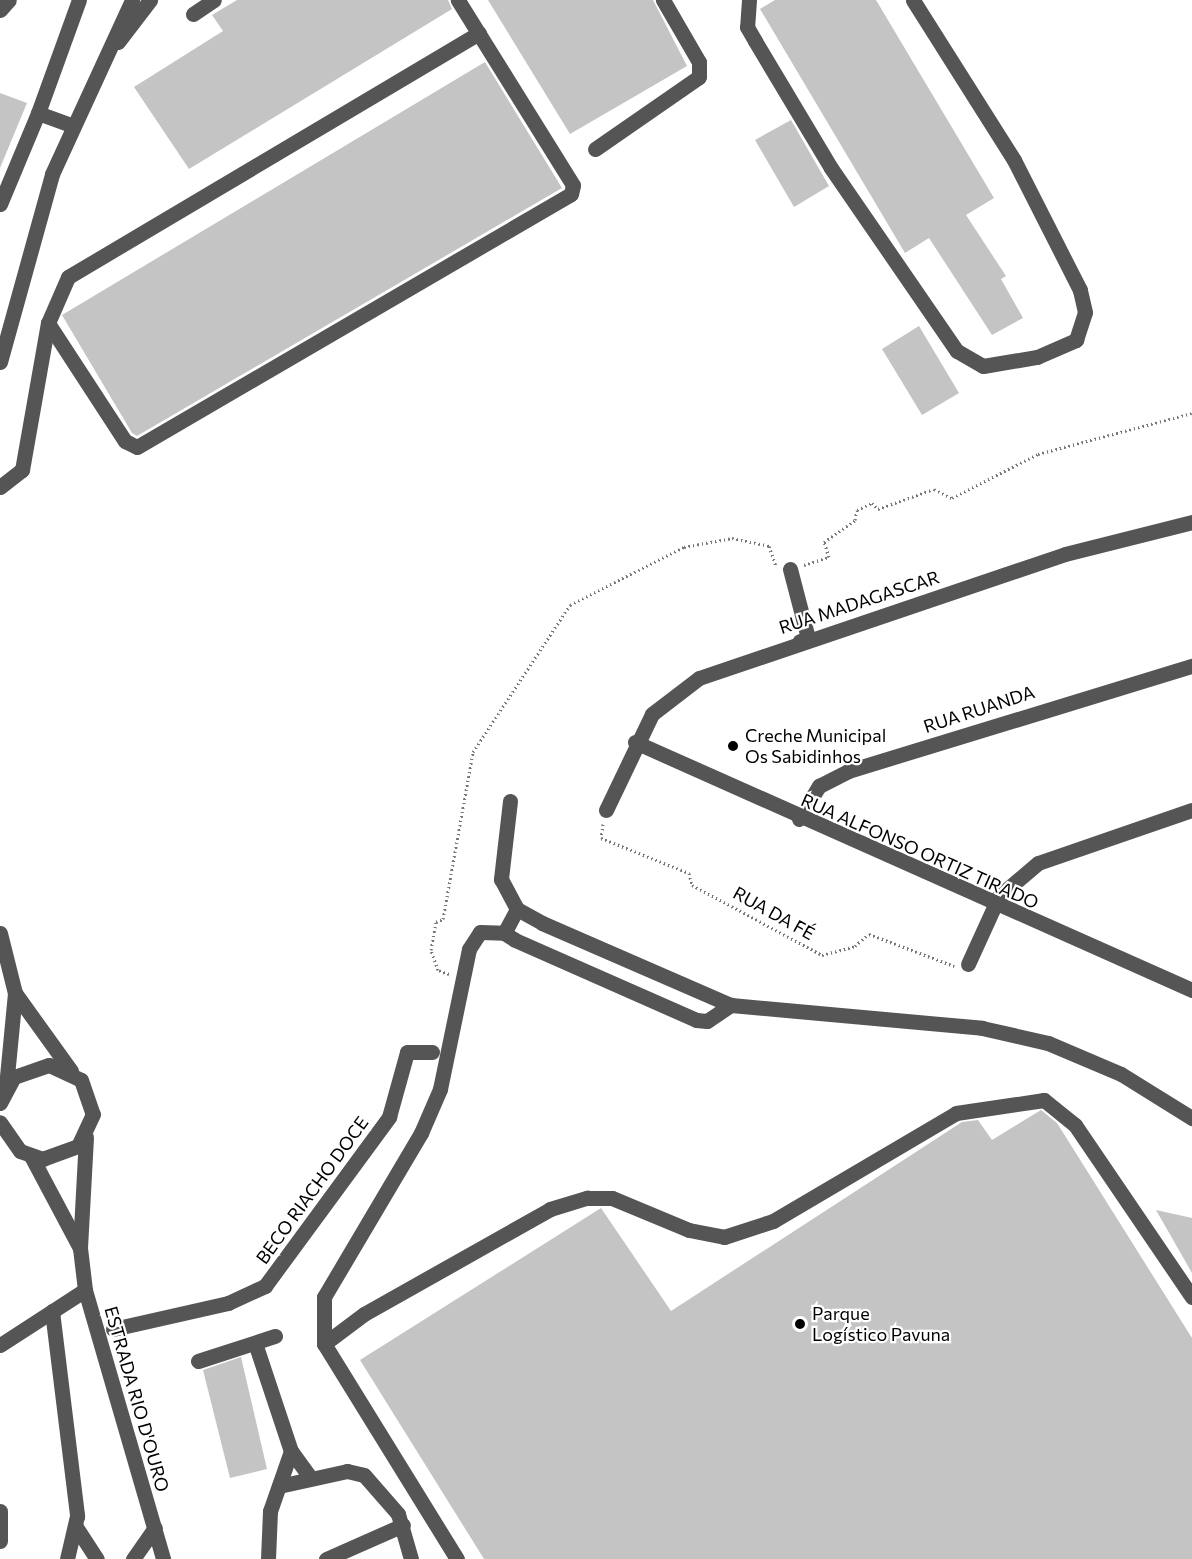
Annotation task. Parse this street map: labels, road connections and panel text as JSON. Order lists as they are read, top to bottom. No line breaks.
{"streets":{"street":["RUA MADAGASCAR","RUA RUANDA","RUA ALFONSO ORTIZ TIRADO","BECO RIACHO DOCE","ESTRADA RIO D'OURO"],"path":["RUA DA FÉ"]},"crossings":[["RUA MADAGASCAR","RUA ALFONSO ORTIZ TIRADO"],["RUA MADAGASCAR","RUA DA FÉ"],["RUA RUANDA","RUA ALFONSO ORTIZ TIRADO"]],"places":["Creche Municipal Os Sabidinhos","Parque Logístico Pavuna"]}
